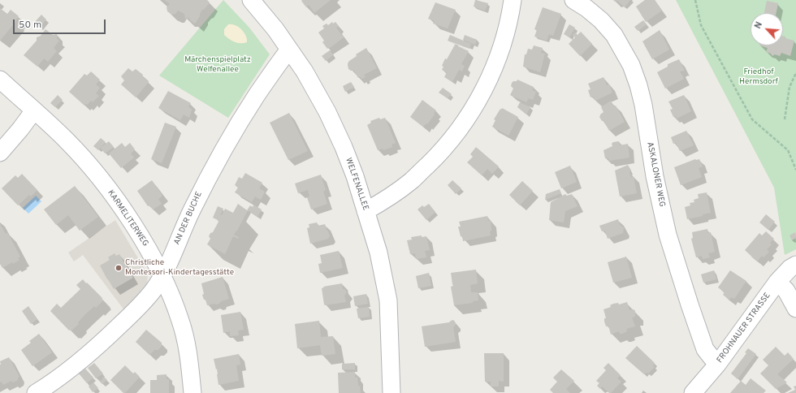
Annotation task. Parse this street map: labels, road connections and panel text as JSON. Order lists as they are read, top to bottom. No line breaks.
{"streets":{"street":["ASKALONER WEG","WELFENALLEE","KARMELITERWEG","AN DER BUCHE","FROHNAUER STRASSE"]},"crossings":[["ASKALONER WEG","FROHNAUER STRASSE"],["WELFENALLEE","AN DER BUCHE"],["KARMELITERWEG","AN DER BUCHE"]],"parks":["Märchenspielplatz Welfenallee","Friedhof Hermsdorf"],"places":["Christliche Montessori-Kindertagesstätte"],"scale_bar":"50 m","north":"top left"}
